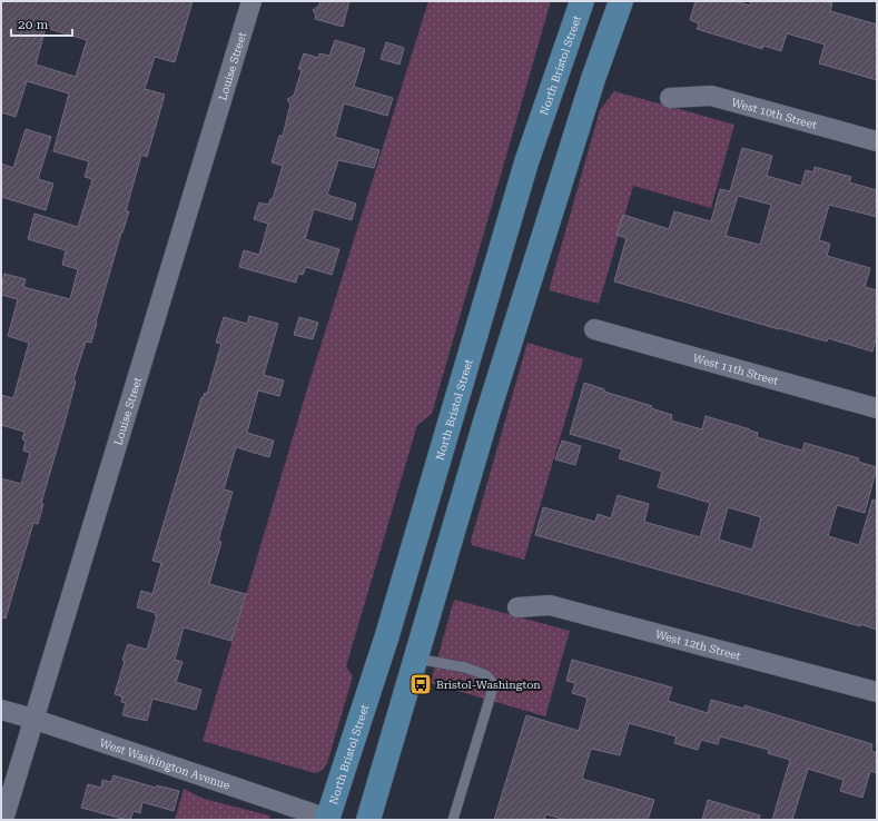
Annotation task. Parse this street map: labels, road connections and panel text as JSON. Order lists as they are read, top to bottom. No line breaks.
{"streets":{"main road":["North Bristol Street"],"street":["Louise Street","West 10th Street","West 11th Street","West 12th Street","West Washington Avenue"]},"crossings":[["Louise Street","West Washington Avenue"],["North Bristol Street","West Washington Avenue"]],"places":{"bus stop":["Bristol-Washington"]},"scale_bar":"20 m"}
